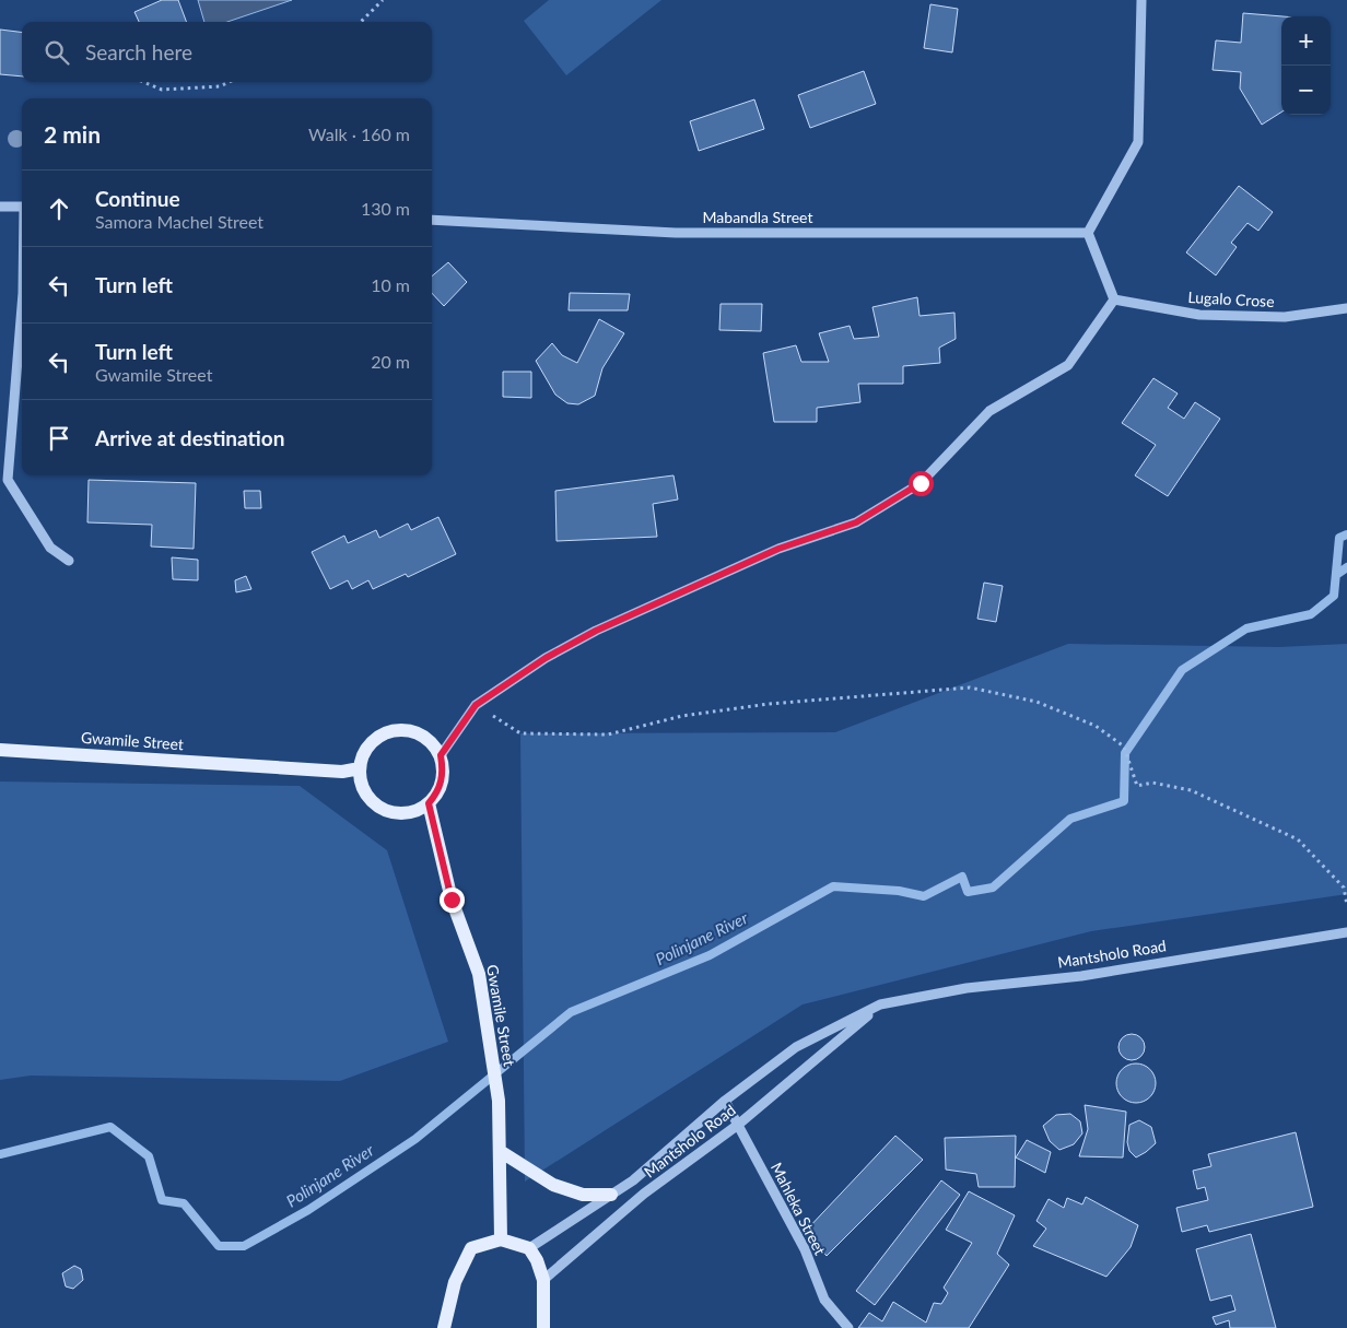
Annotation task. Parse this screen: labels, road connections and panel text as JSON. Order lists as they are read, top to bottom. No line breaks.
{"streets":{"main road":["Gwamile Street"],"street":["Mabandla Street","Lugalo Crose","Mantsholo Road","Mahleka Street"]},"crossings":[["Mantsholo Road","Mahleka Street"]],"water":["Polinjane River"],"page":{"map_buttons":["+","−"],"search":"Search here","heading":["2 min","Walk · 160 m"],"list":[["Continue","Samora Machel Street","130 m"],["Turn left","10 m"],["Turn left","Gwamile Street","20 m"],"Arrive at destination"]}}
